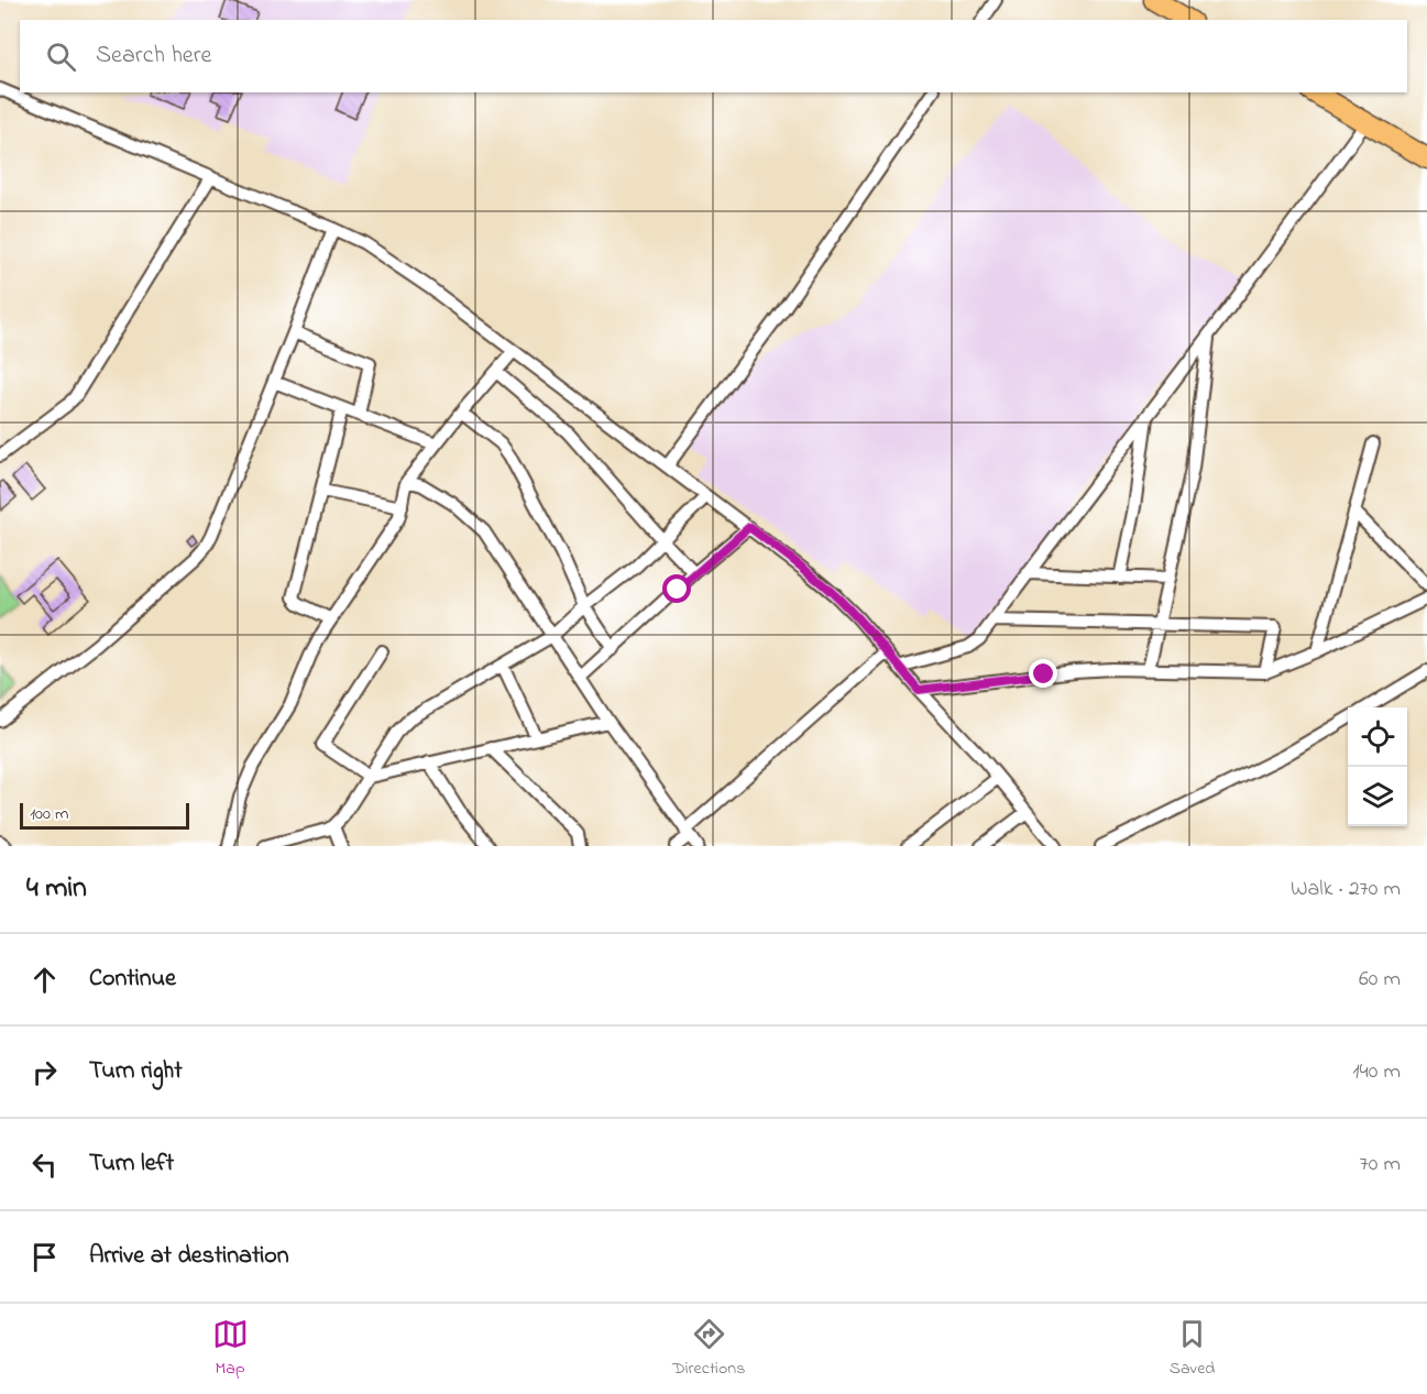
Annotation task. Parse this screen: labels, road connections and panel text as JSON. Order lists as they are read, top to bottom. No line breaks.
{"scale_bar":"100 m","page":{"search":"Search here","scale":"100 m","heading":["4 min","Walk · 270 m"],"list":[["Continue","60 m"],["Turn right","140 m"],["Turn left","70 m"],"Arrive at destination"],"nav":["Map","Directions","Saved"]}}
